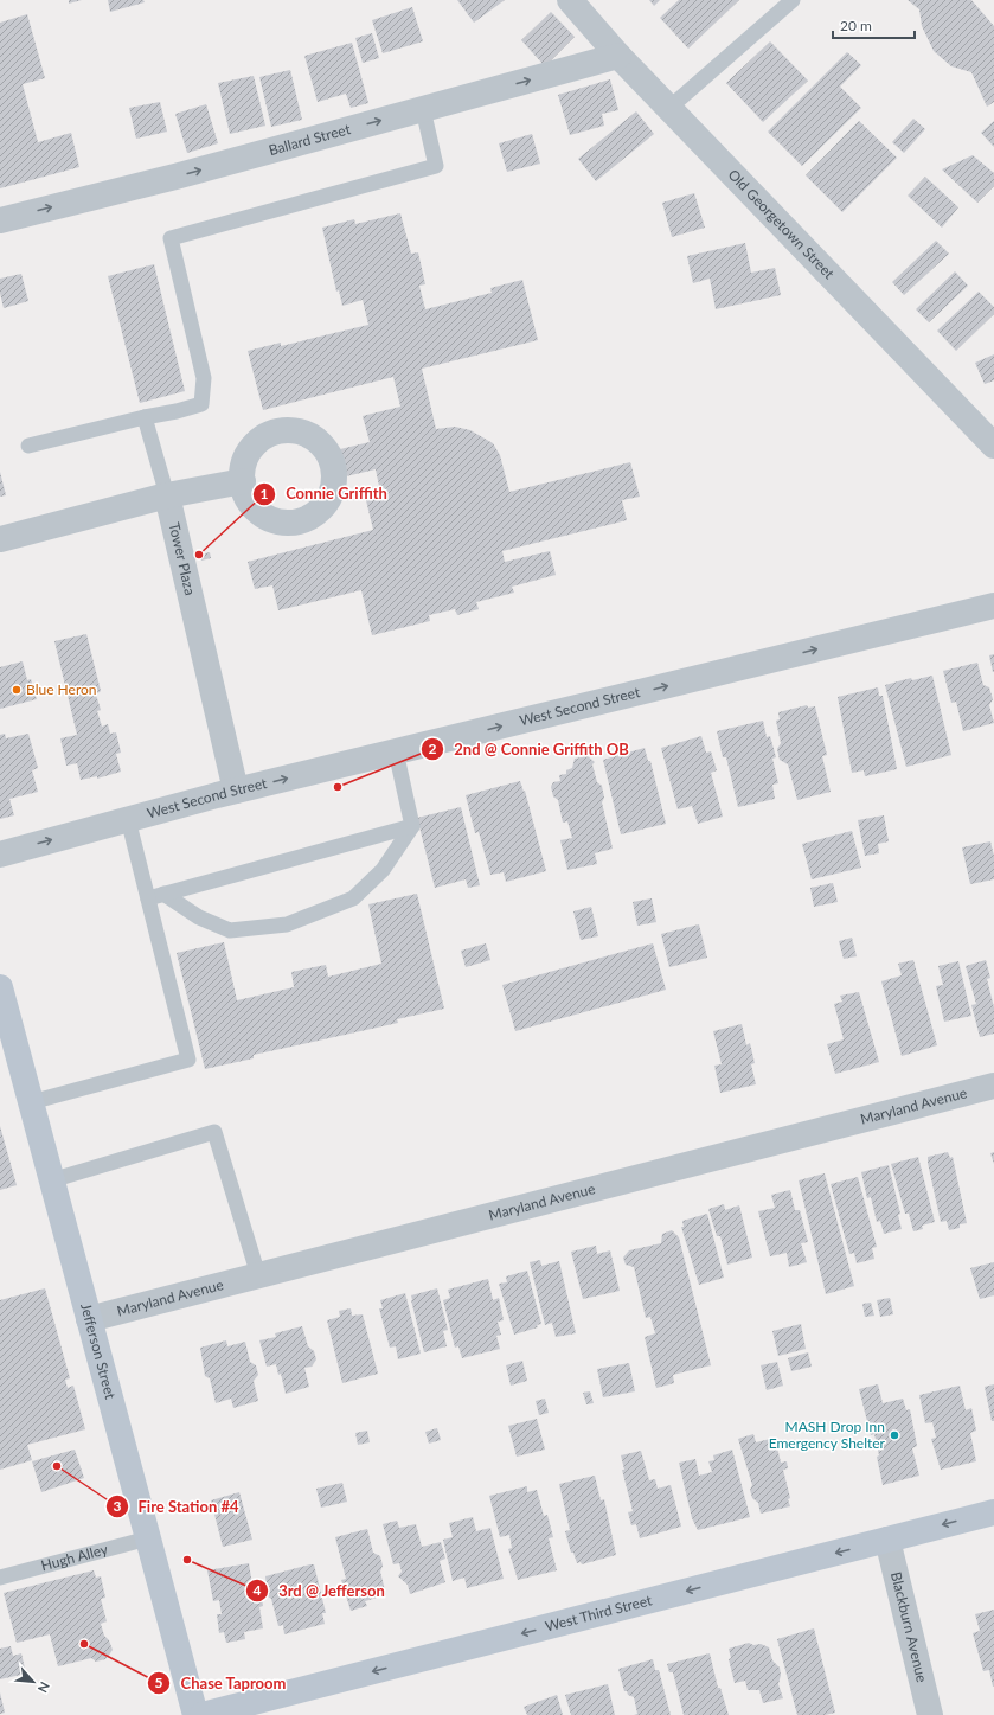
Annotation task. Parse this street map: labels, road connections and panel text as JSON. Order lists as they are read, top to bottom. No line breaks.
{"streets":{"main road":["Jefferson Street","West Third Street"],"street":["Ballard Street","Old Georgetown Street","Tower Plaza","West Second Street","Maryland Avenue","Blackburn Avenue"],"lane":["Hugh Alley"]},"crossings":[["Ballard Street","Old Georgetown Street"],["Tower Plaza","West Second Street"],["Maryland Avenue","Jefferson Street"],["Jefferson Street","Hugh Alley"],["West Third Street","Blackburn Avenue"]],"one_way":["Ballard Street","West Second Street","West Third Street"],"places":["Connie Griffith","Blue Heron","2nd @ Connie Griffith OB","MASH Drop Inn Emergency Shelter","Fire Station #4","3rd @ Jefferson","Chase Taproom"],"scale_bar":"20 m","north":"bottom right"}
